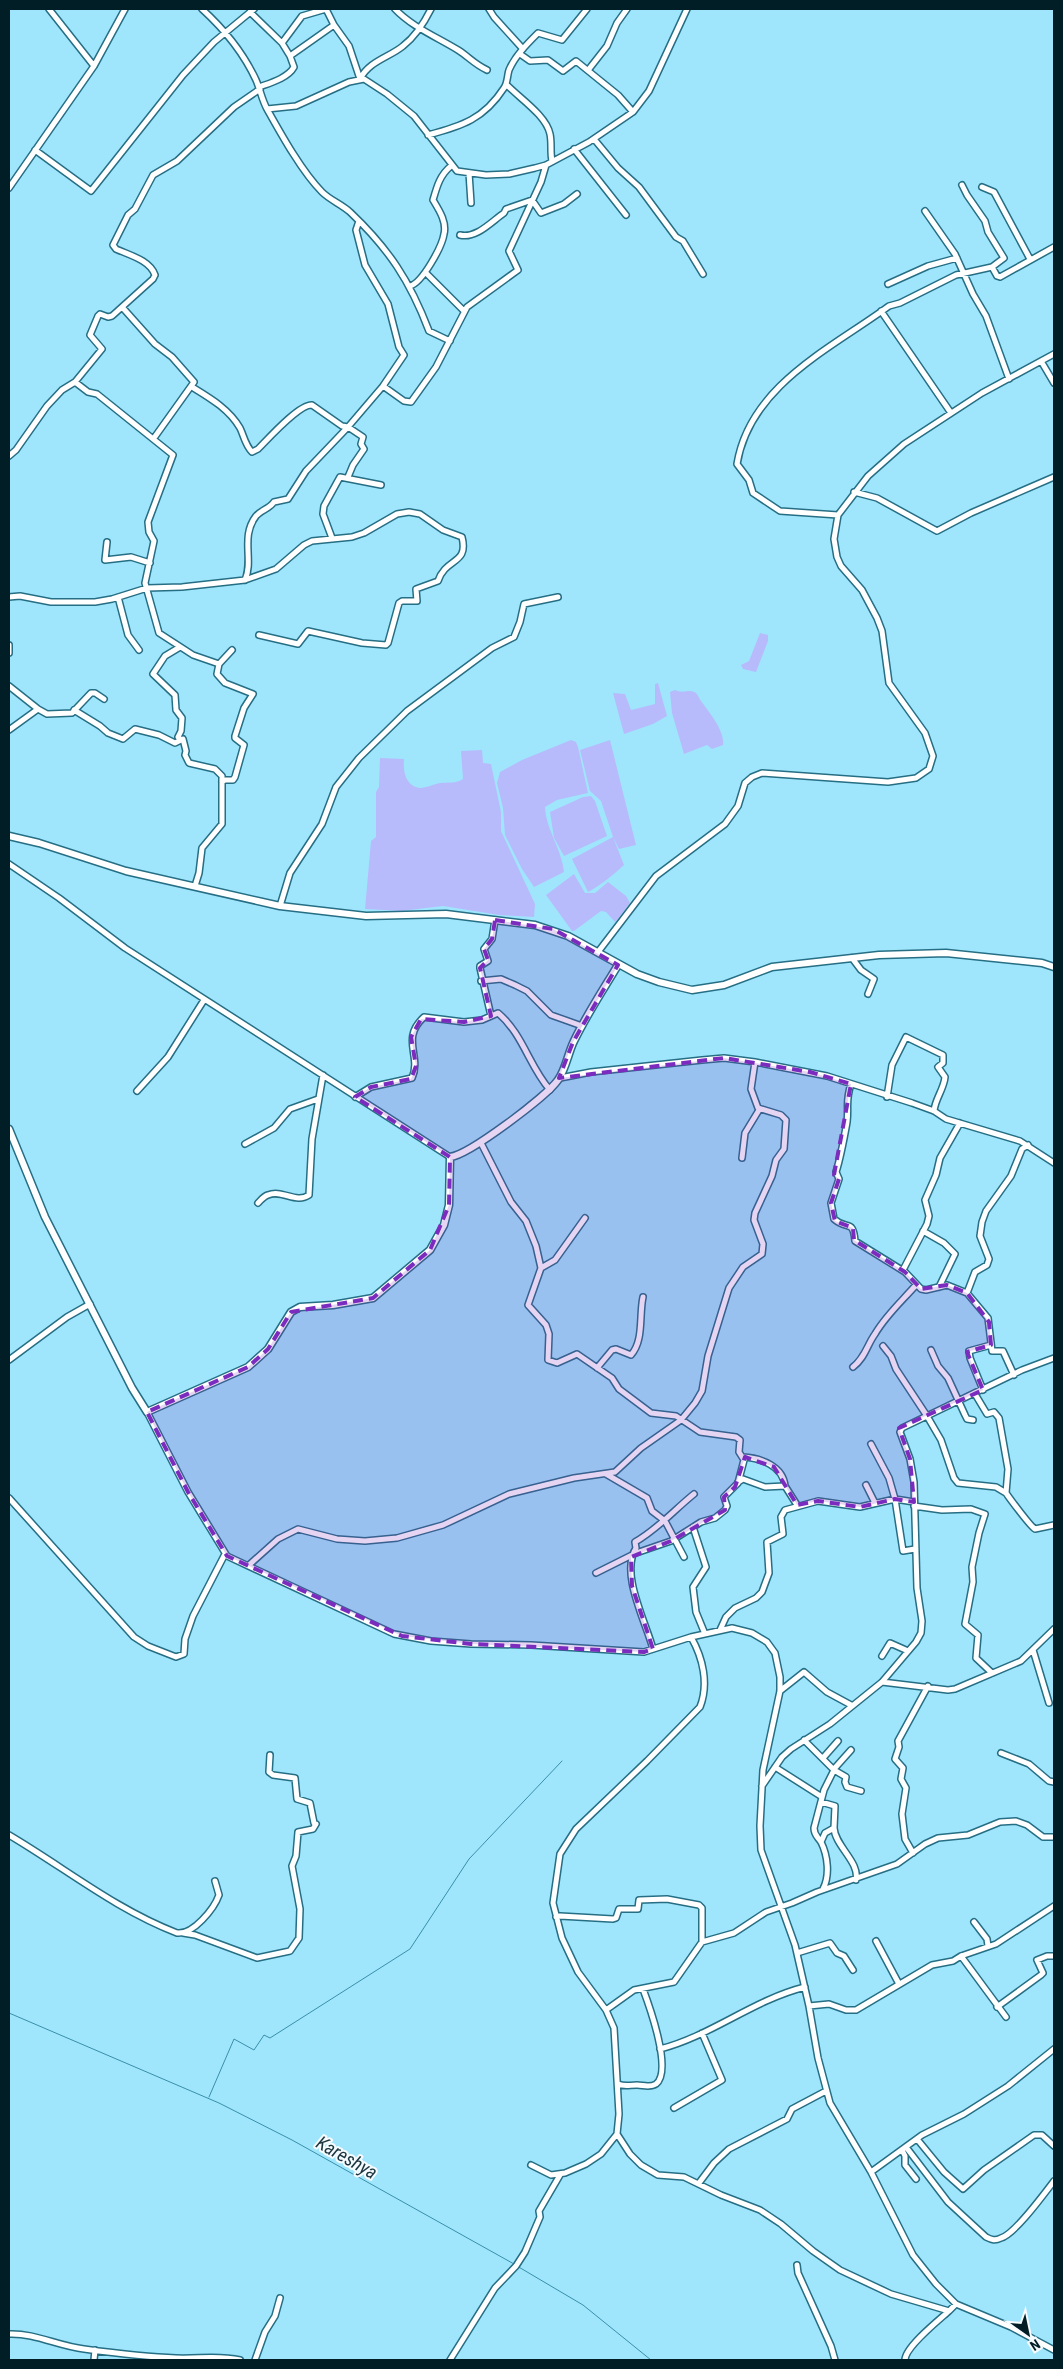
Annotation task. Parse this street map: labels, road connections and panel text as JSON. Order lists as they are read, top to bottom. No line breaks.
{"water":["Kareshya"],"north":"bottom right"}
